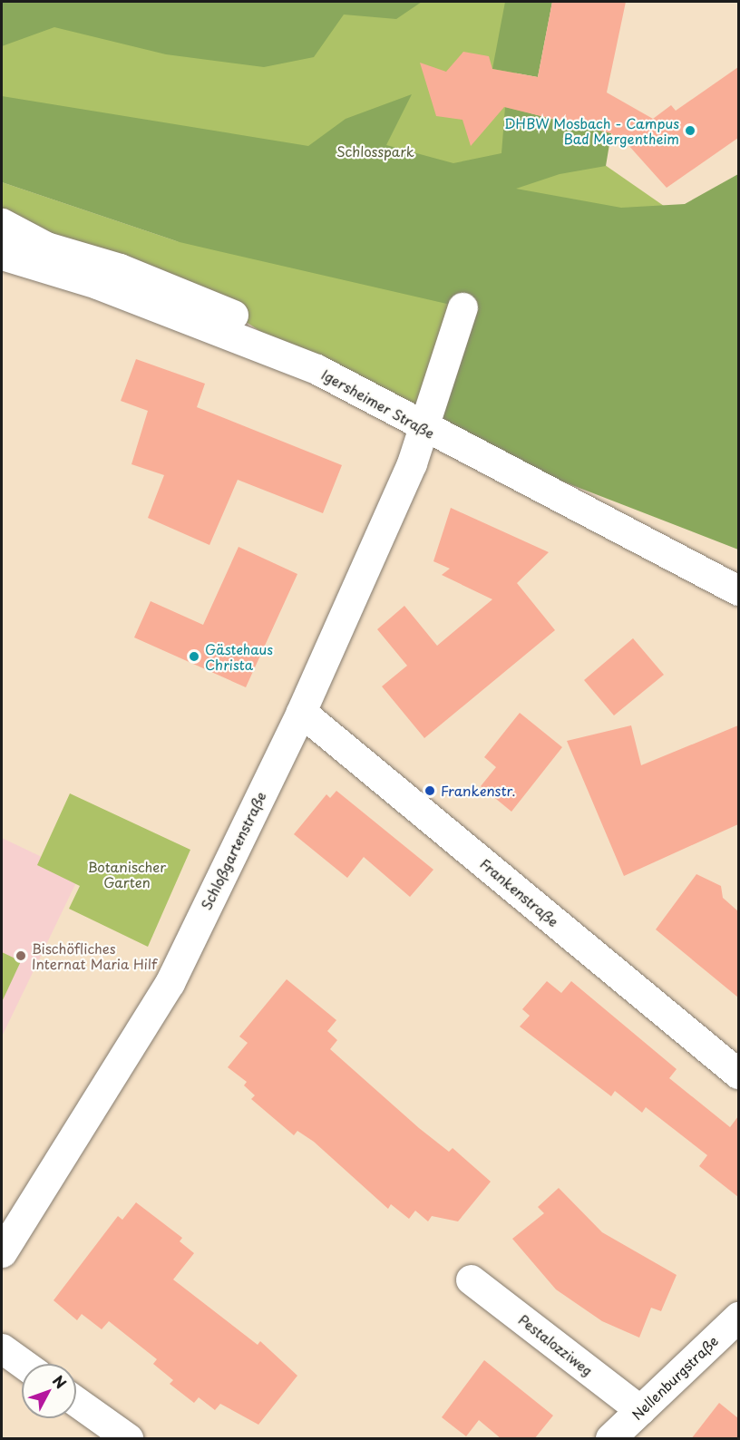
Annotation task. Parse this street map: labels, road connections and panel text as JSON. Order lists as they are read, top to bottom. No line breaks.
{"streets":{"street":["Igersheimer Straße","Schloßgartenstraße","Frankenstraße","Pestalozziweg","Nellenburgstraße"]},"crossings":[["Igersheimer Straße","Schloßgartenstraße"],["Schloßgartenstraße","Frankenstraße"],["Pestalozziweg","Nellenburgstraße"]],"parks":["Schlosspark","Botanischer Garten"],"places":["DHBW Mosbach - Campus Bad Mergentheim","Gästehaus Christa","Frankenstr.","Bischöfliches Internat Maria Hilf"],"north":"top right"}
